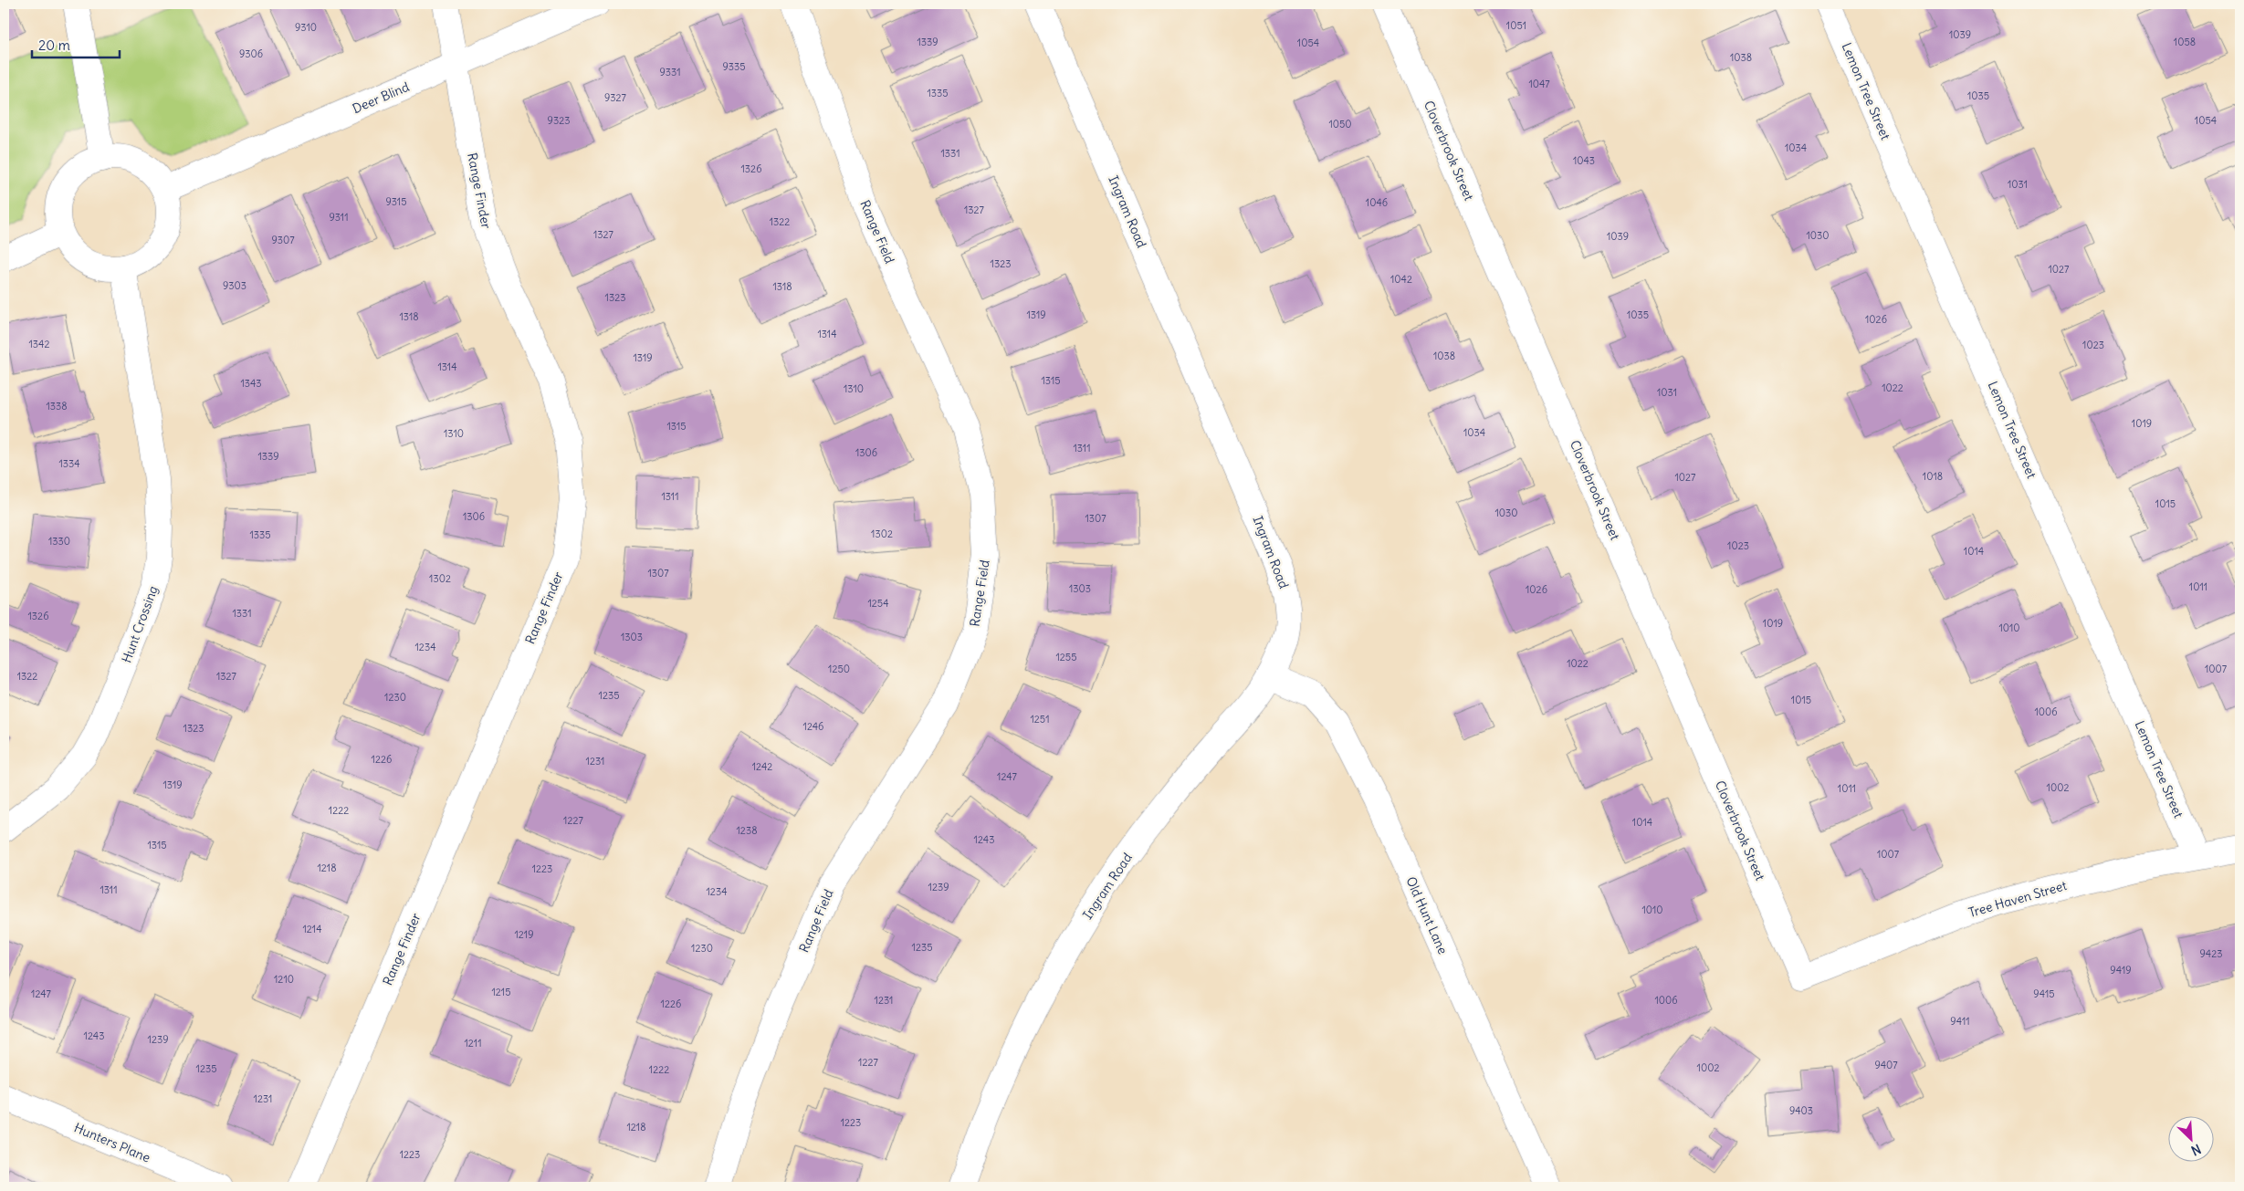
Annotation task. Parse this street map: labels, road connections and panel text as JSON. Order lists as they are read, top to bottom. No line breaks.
{"streets":{"street":["Lemon Tree Street","Deer Blind","Cloverbrook Street","Range Finder","Ingram Road","Range Field","Hunt Crossing","Tree Haven Street","Old Hunt Lane","Hunters Plane"]},"crossings":[["Lemon Tree Street","Tree Haven Street"],["Deer Blind","Range Finder"],["Deer Blind","Hunt Crossing"],["Cloverbrook Street","Tree Haven Street"],["Ingram Road","Old Hunt Lane"]],"house_numbers":["1051","9310","1039","1339","1058","1054","9306","1038","9335","9331","1047","1335","1035","9327","9323","1054","1050","1034","1331","1043","1326","1031","9315","1046","1327","9311","1322","1327","1030","1039","9307","1323","1027","1042","9303","1318","1323","1319","1035","1318","1026","1314","1342","1023","1038","1319","1314","1315","1343","1022","1310","1031","1338","1019","1315","1034","1310","1311","1306","1339","1334","1018","1027","1311","1015","1030","1306","1307","1302","1335","1330","1023","1014","1307","1302","1011","1303","1026","1254","1331","1326","1019","1010","1303","1234","1255","1022","1250","1007","1322","1327","1235","1230","1015","1006","1251","1246","1323","1226","1231","1242","1247","1319","1002","1011","1222","1227","1014","1238","1243","1315","1007","1218","1223","1239","1311","1234","1010","1214","1219","1235","1230","9423","9419","1210","1215","1247","9415","1231","1006","1226","9411","1243","1239","1211","1227","9407","1002","1235","1222","1231","9403","1223","1218","1223"],"scale_bar":"20 m","north":"bottom right"}
